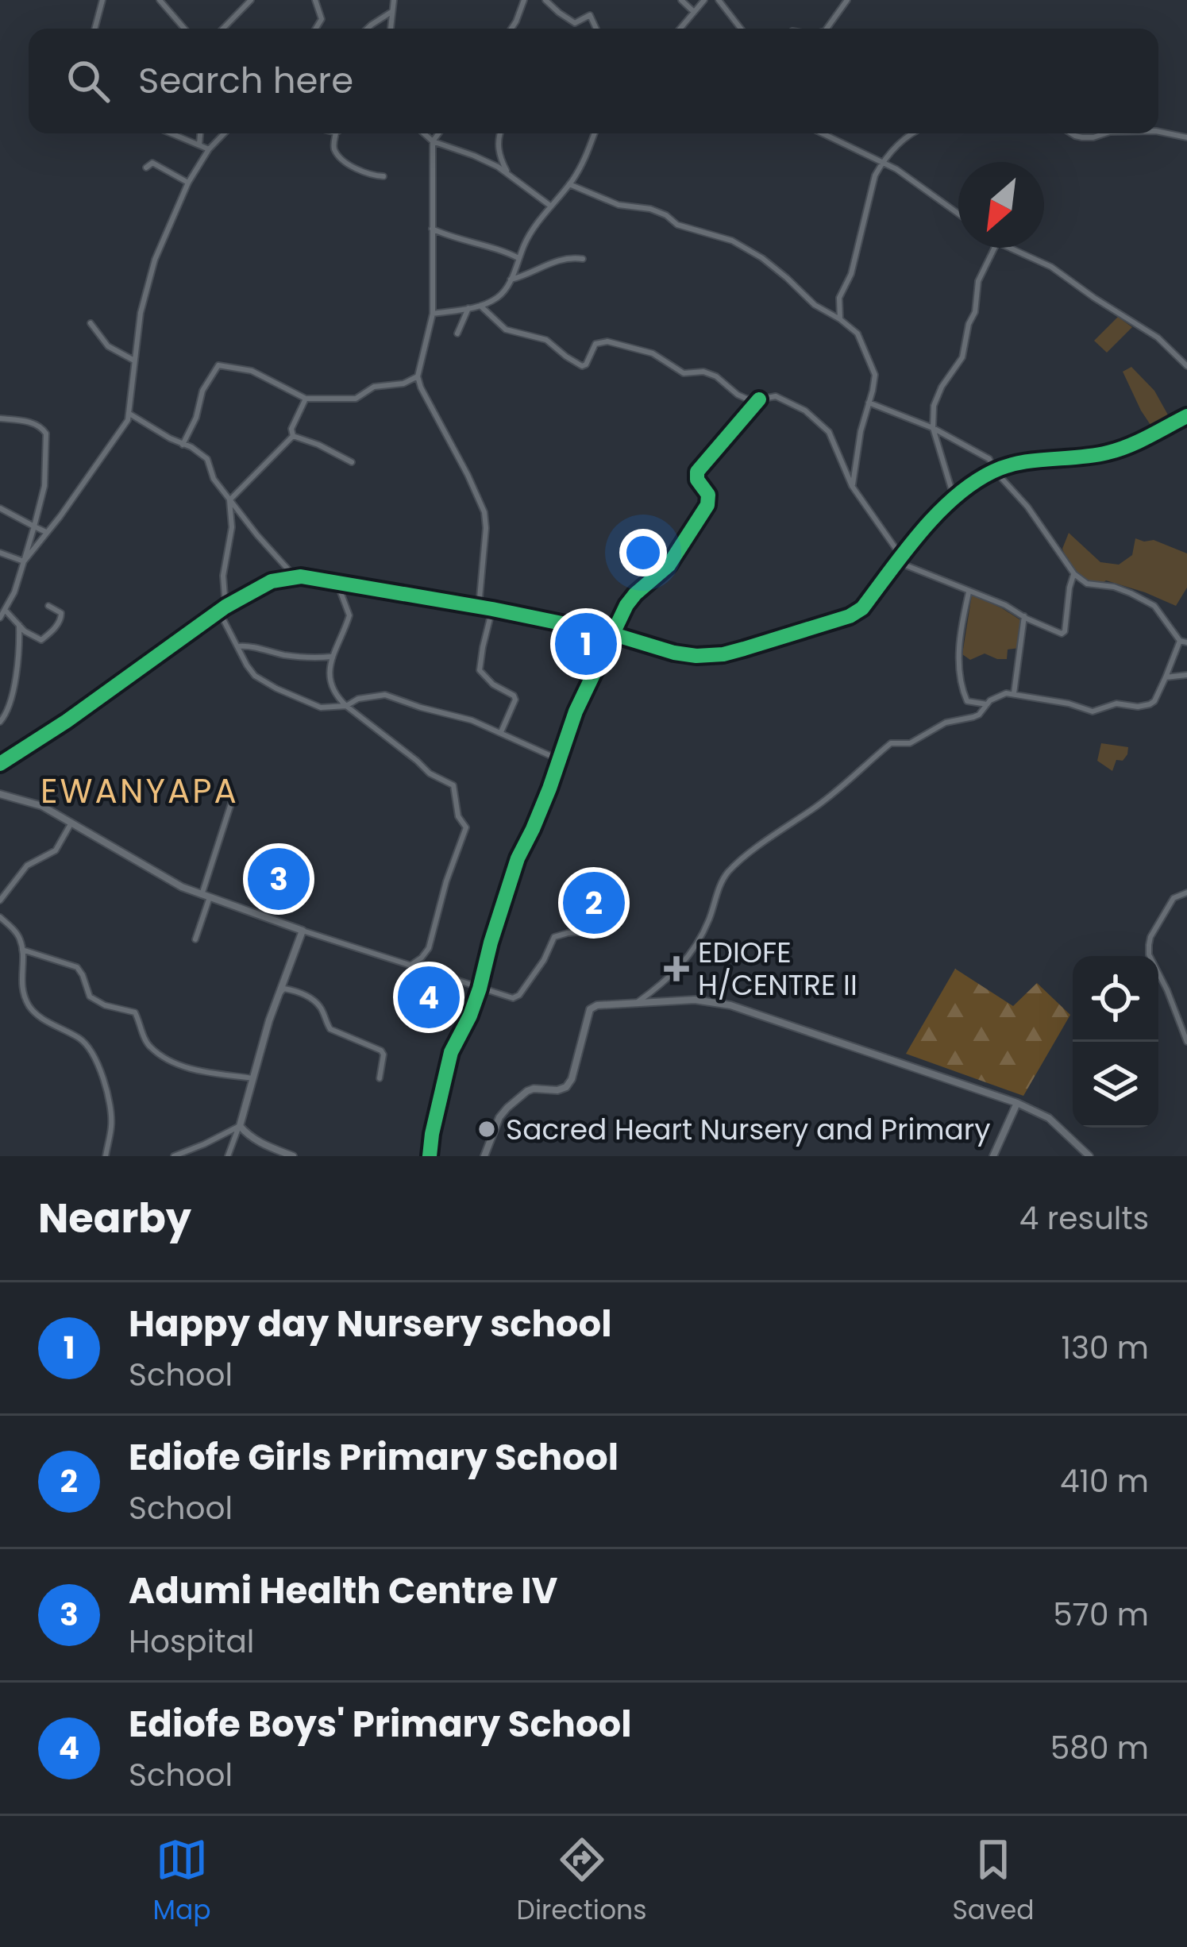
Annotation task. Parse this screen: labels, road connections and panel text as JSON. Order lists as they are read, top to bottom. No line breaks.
{"districts":["EWANYAPA"],"places":{"health":["EDIOFE H/CENTRE II"],"other":["Sacred Heart Nursery and Primary"]},"north":"bottom left","page":{"search":"Search here","pins":["1","3","2","4"],"heading":["Nearby","4 results"],"list":[{"mark":"1","name":"Happy day Nursery school","note":"School","value":"130 m"},{"mark":"2","name":"Ediofe Girls Primary School","note":"School","value":"410 m"},{"mark":"3","name":"Adumi Health Centre IV","note":"Hospital","value":"570 m"},{"mark":"4","name":"Ediofe Boys' Primary School","note":"School","value":"580 m"}],"nav":["Map","Directions","Saved"]}}
